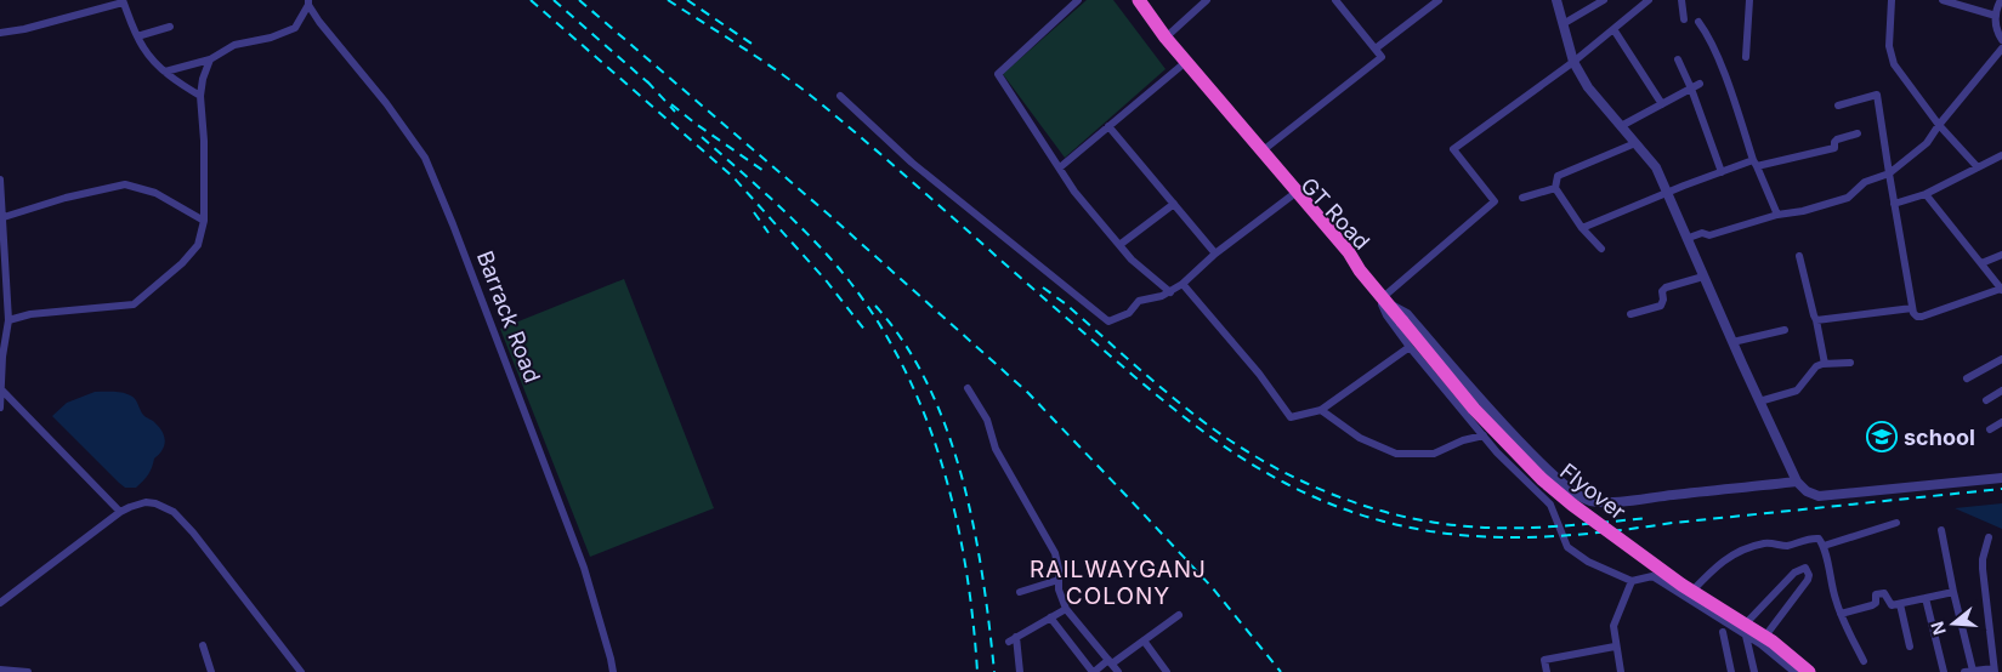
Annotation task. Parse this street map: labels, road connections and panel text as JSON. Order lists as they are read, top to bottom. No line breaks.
{"streets":{"highway":["GT Road","Flyover"],"street":["Barrack Road"]},"crossings":[["GT Road","Flyover"]],"districts":["RAILWAYGANJ COLONY"],"places":{"school or university":["school"]},"north":"left"}
